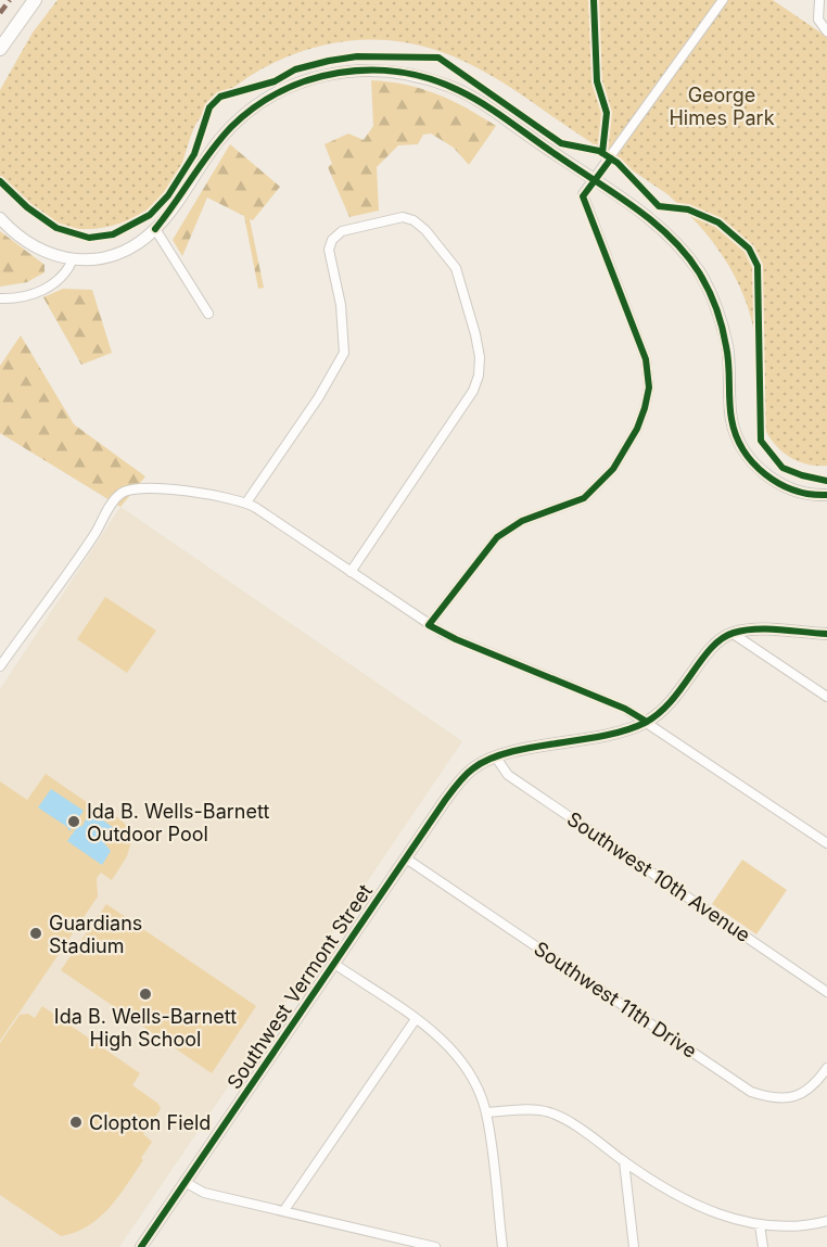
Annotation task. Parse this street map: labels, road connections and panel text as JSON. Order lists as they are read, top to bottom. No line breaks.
{"streets":{"main road":["Southwest Vermont Street"],"street":["Southwest 10th Avenue","Southwest 11th Drive"]},"crossings":[["Southwest 10th Avenue","Southwest Vermont Street"],["Southwest Vermont Street","Southwest 11th Drive"]],"parks":["George Himes Park"],"places":["Ida B. Wells-Barnett Outdoor Pool","Guardians Stadium","Ida B. Wells-Barnett High School","Clopton Field"]}
